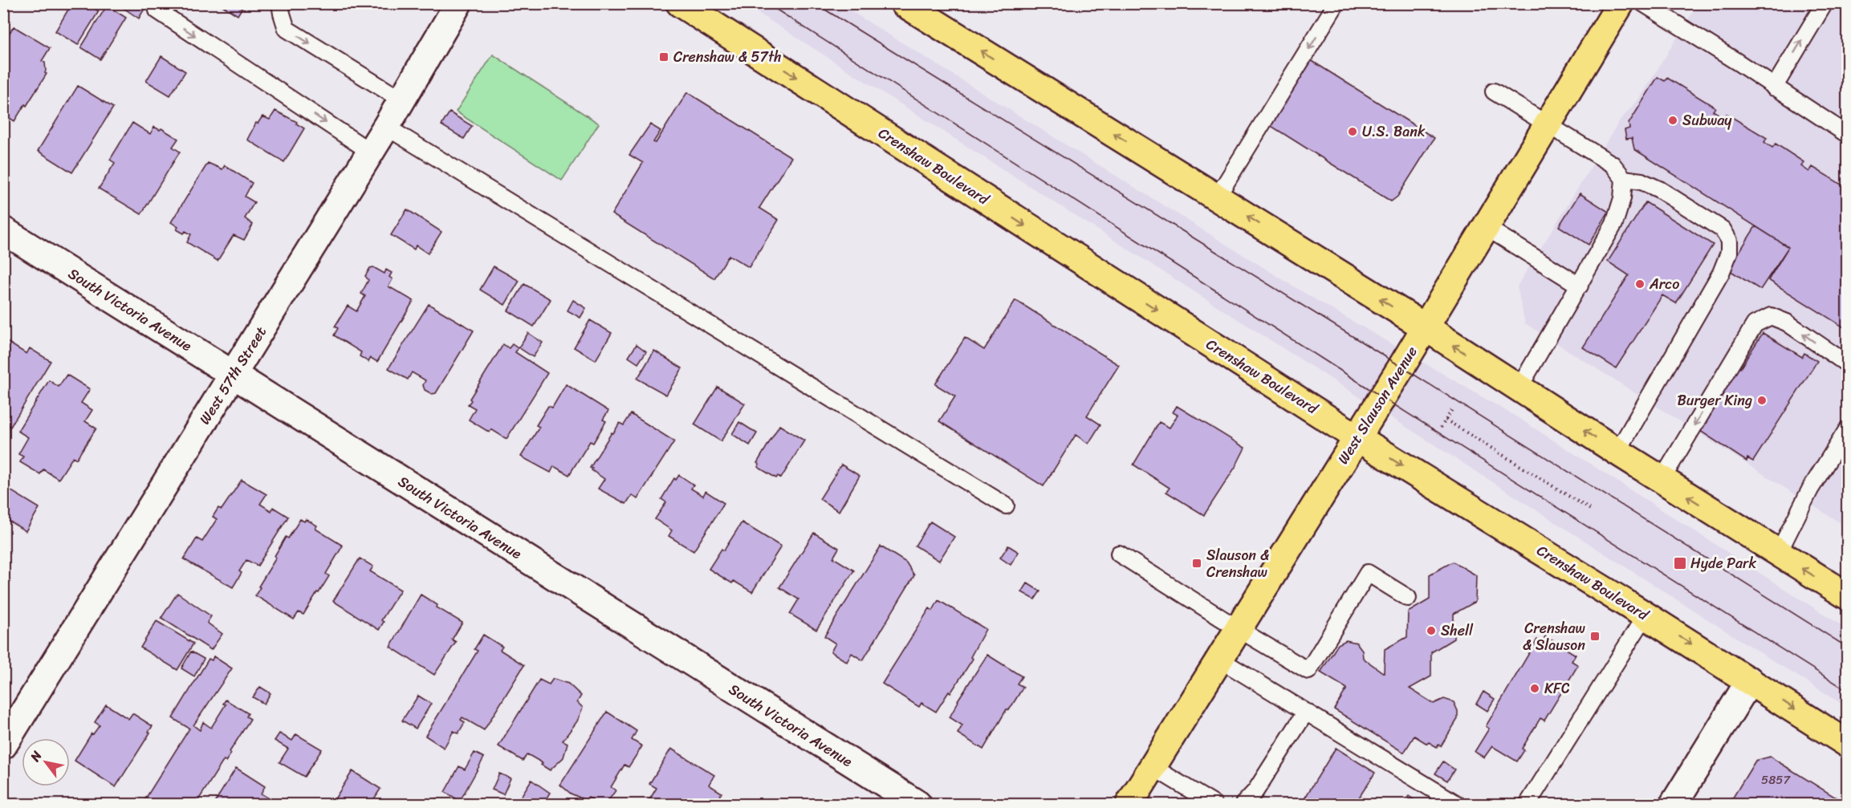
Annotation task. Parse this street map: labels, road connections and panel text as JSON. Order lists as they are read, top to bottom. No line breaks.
{"streets":{"main road":["Crenshaw Boulevard","West Slauson Avenue"],"street":["South Victoria Avenue","West 57th Street"]},"crossings":[["Crenshaw Boulevard","West Slauson Avenue"],["South Victoria Avenue","West 57th Street"]],"places":{"transit":["Crenshaw & 57th","Slauson & Crenshaw","Hyde Park","Crenshaw & Slauson"],"other":["Subway","U.S. Bank","Arco","Burger King","Shell","KFC"]},"house_numbers":["5857"],"north":"top left"}
